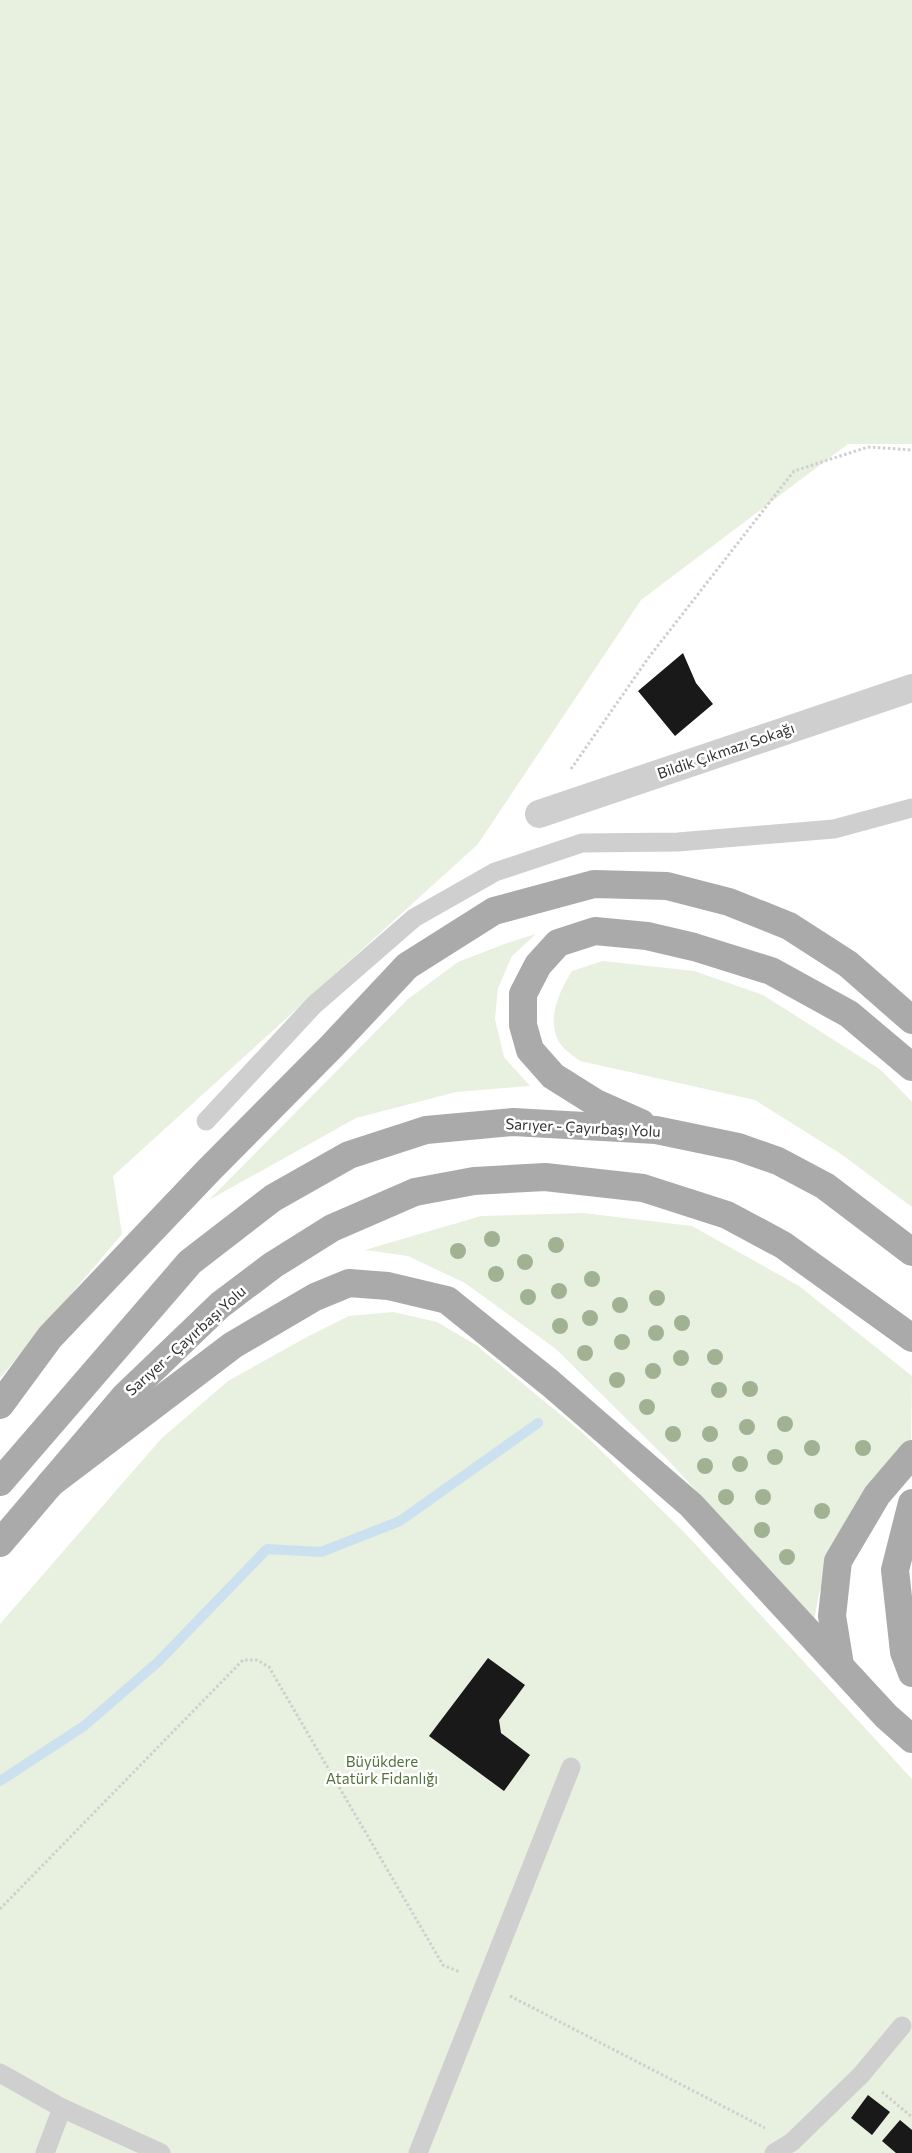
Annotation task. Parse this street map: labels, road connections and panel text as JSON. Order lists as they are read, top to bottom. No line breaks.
{"streets":{"main road":["Sarıyer - Çayırbaşı Yolu"],"street":["Bildik Çıkmazı Sokağı"]},"parks":["Büyükdere Atatürk Fidanlığı"]}
